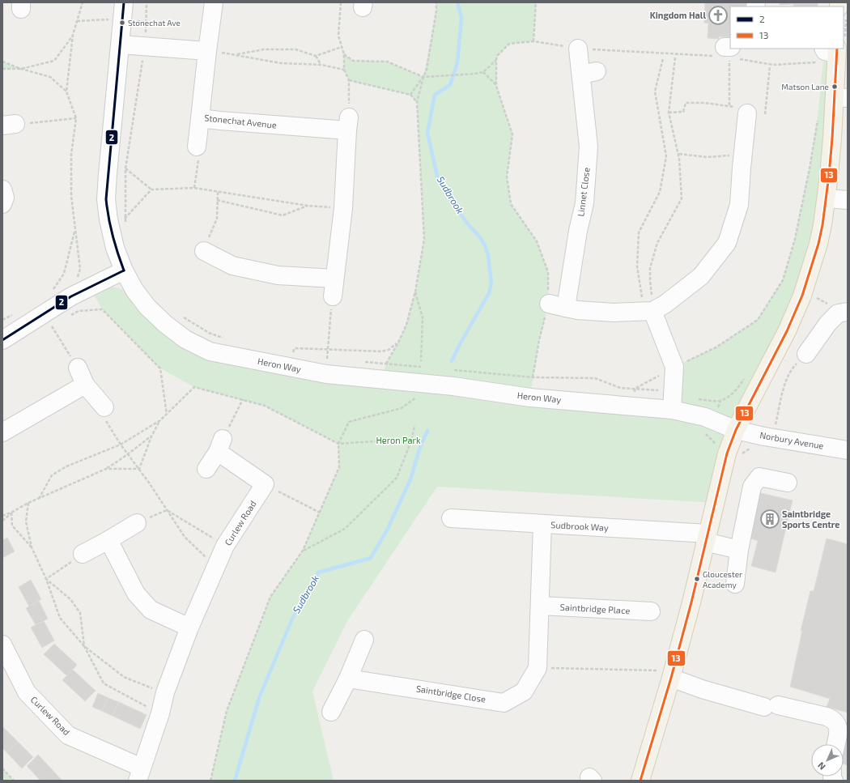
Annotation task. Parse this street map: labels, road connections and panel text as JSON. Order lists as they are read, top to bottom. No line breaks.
{"streets":{"street":["Stonechat Avenue","Linnet Close","Heron Way","Norbury Avenue","Curlew Road","Sudbrook Way","Saintbridge Place","Saintbridge Close"]},"crossings":[["Heron Way","Norbury Avenue"],["Sudbrook Way","Saintbridge Close"],["Saintbridge Place","Saintbridge Close"]],"water":["Sudbrook"],"parks":["Heron Park"],"places":{"church":["Kingdom Hall"],"other":["Stonechat Ave","Matson Lane","Gloucester Academy"],"building":["Saintbridge Sports Centre"]},"lines":["transit line 2","transit line 13"],"legend":["2","13"],"north":"bottom left"}
